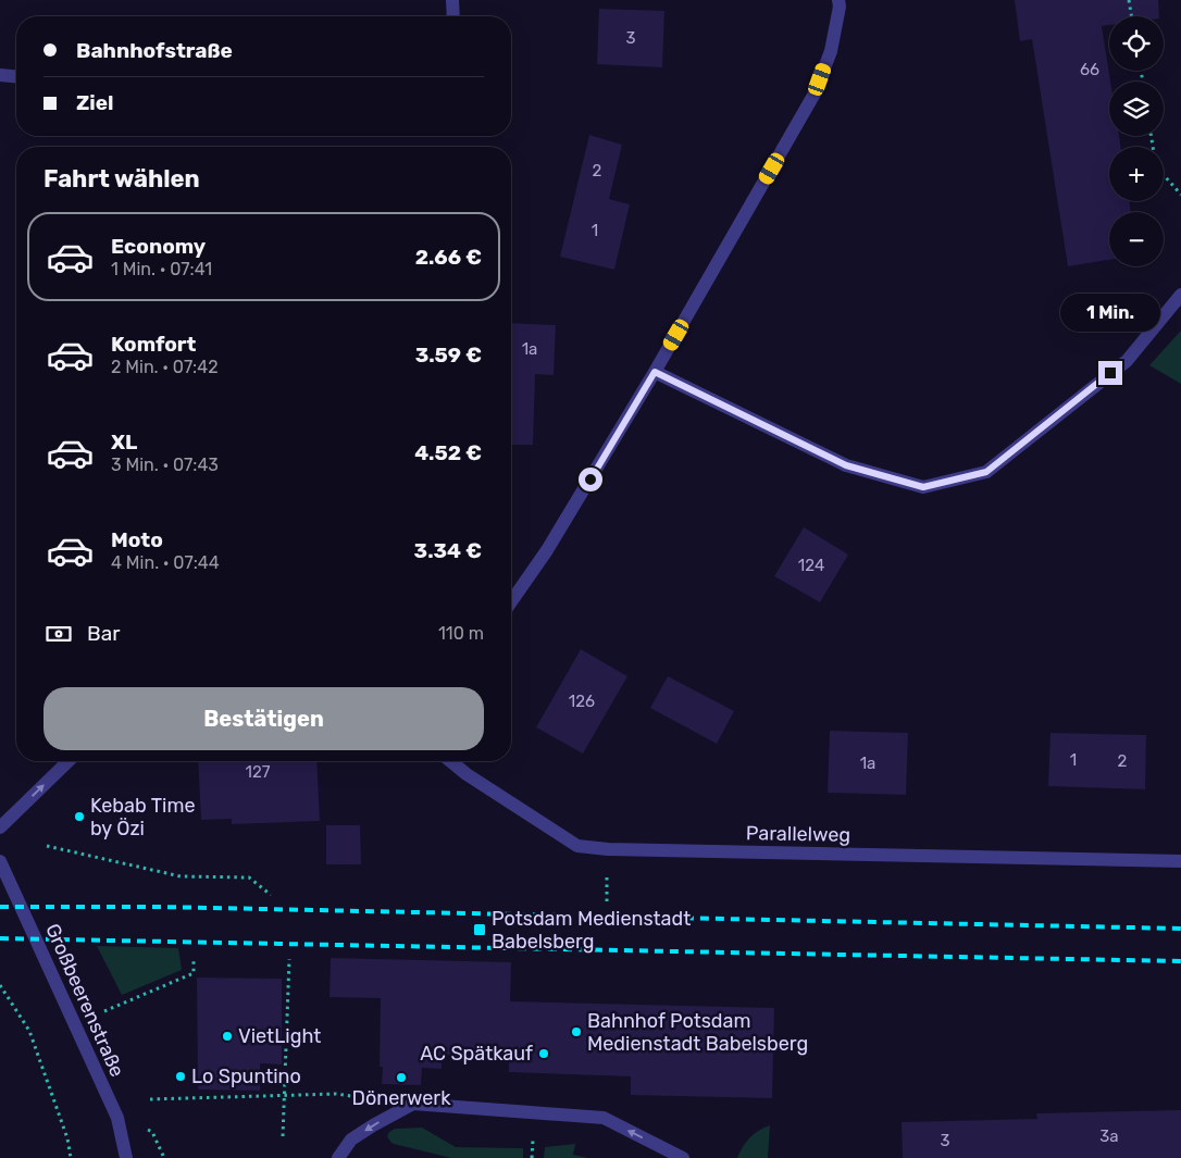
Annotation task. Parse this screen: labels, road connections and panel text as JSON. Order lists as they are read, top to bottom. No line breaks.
{"streets":{"street":["Parallelweg","Großbeerenstraße"]},"places":{"other":["Kebab Time by Özi","Bahnhof Potsdam Medienstadt Babelsberg","VietLight","AC Spätkauf","Lo Spuntino","Dönerwerk"],"transit":["Potsdam Medienstadt Babelsberg"]},"house_numbers":["3","66","2","1","1a","124","126","1","2","1a","127","3a","3"],"page":{"map_buttons":["+","−"],"banner":["Bahnhofstraße","Ziel"],"heading":"Fahrt wählen","list":[{"name":"Economy","note":"1 Min. · 07:41","value":"2.66 €"},{"name":"Komfort","note":"2 Min. · 07:42","value":"3.59 €"},{"name":"XL","note":"3 Min. · 07:43","value":"4.52 €"},{"name":"Moto","note":"4 Min. · 07:44","value":"3.34 €"}],"bubble":"1 Min.","pay":["Bar","110 m"],"buttons":"Bestätigen"}}
